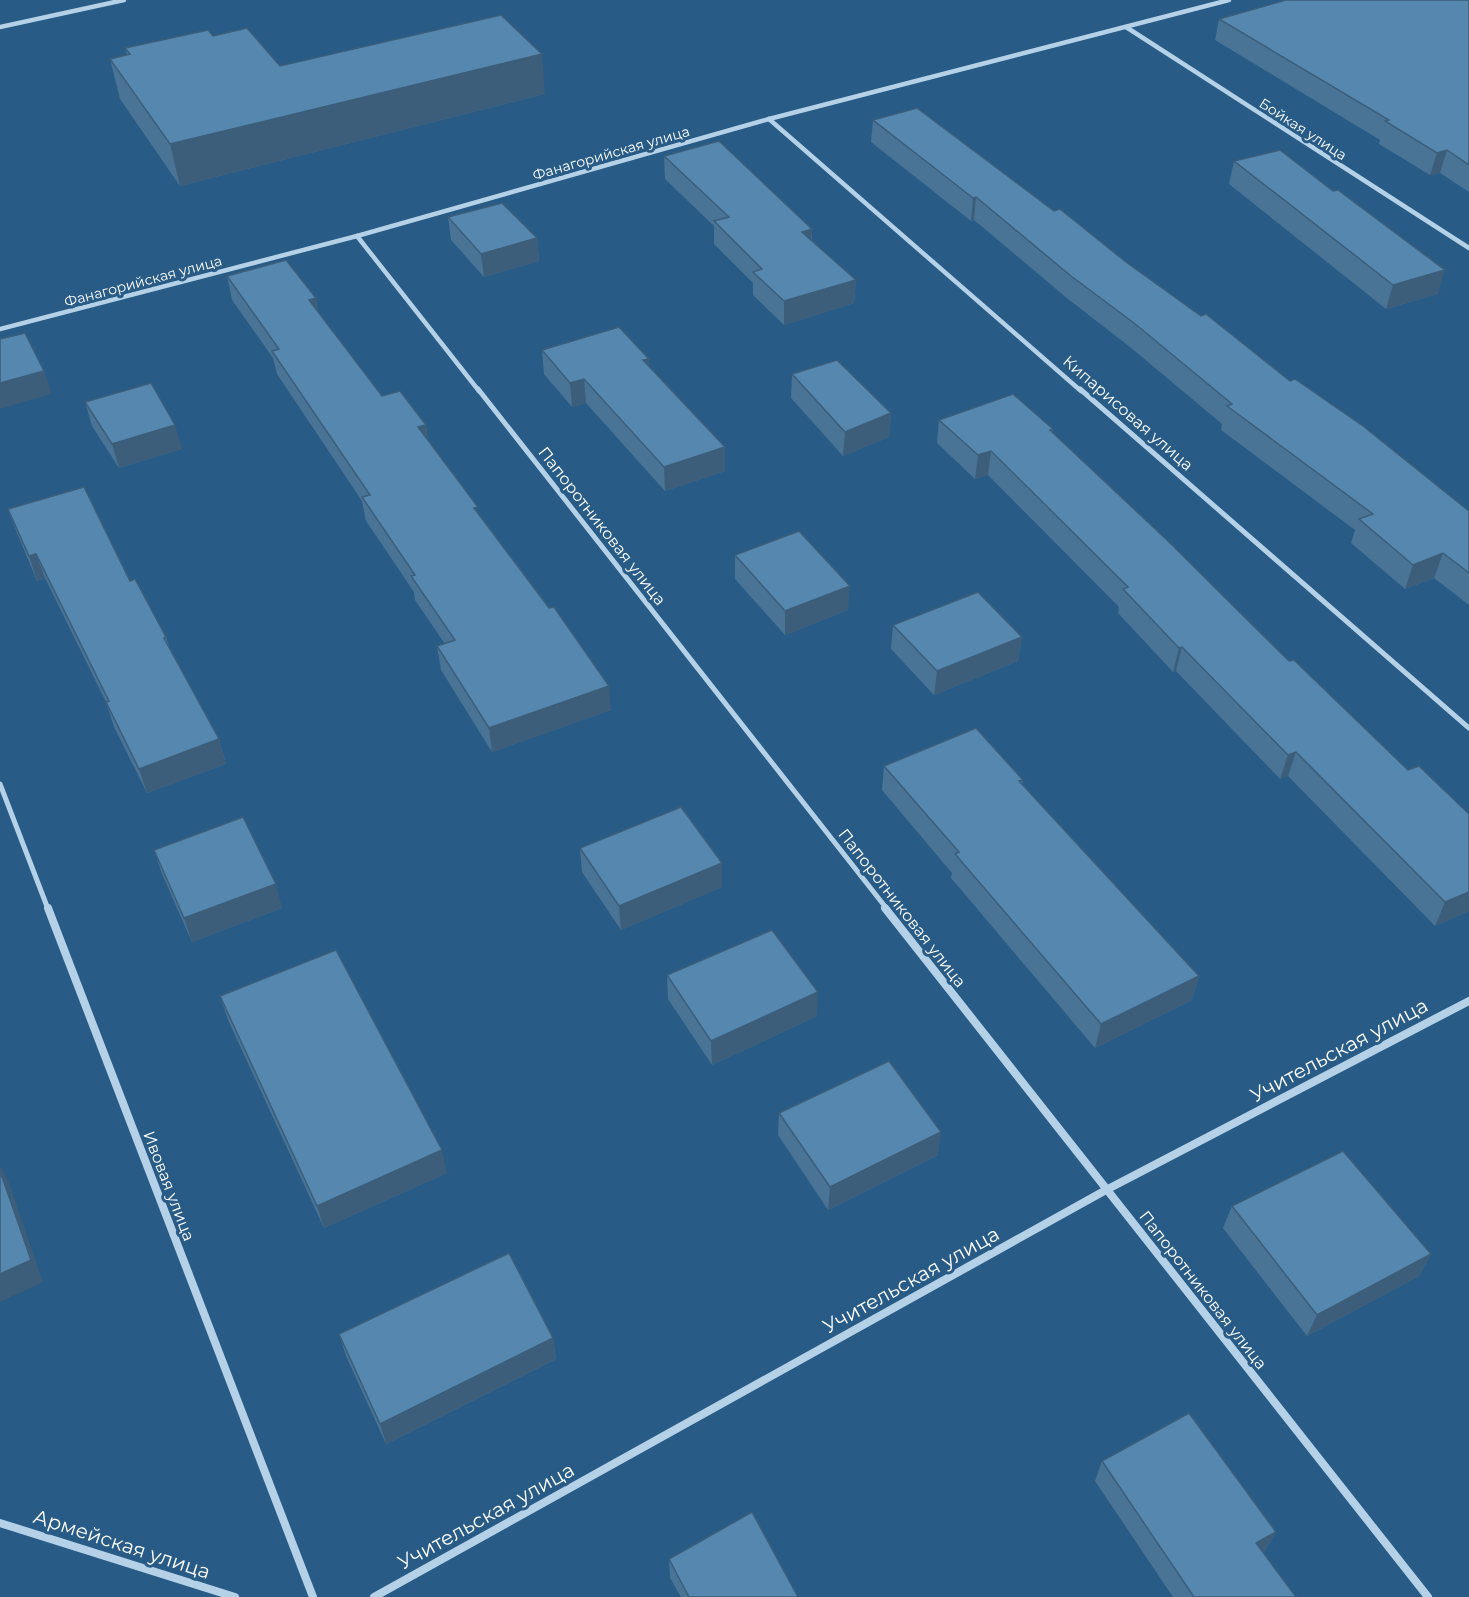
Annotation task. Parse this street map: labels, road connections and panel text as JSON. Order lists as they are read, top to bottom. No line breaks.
{"streets":{"street":["Бойкая улица","Фанагорийская улица","Кипарисовая улица","Папоротниковая улица","Учительская улица","Ивовая улица","Армейская улица"]},"crossings":[["Бойкая улица","Фанагорийская улица"],["Фанагорийская улица","Кипарисовая улица"],["Фанагорийская улица","Папоротниковая улица"],["Папоротниковая улица","Учительская улица"]]}
